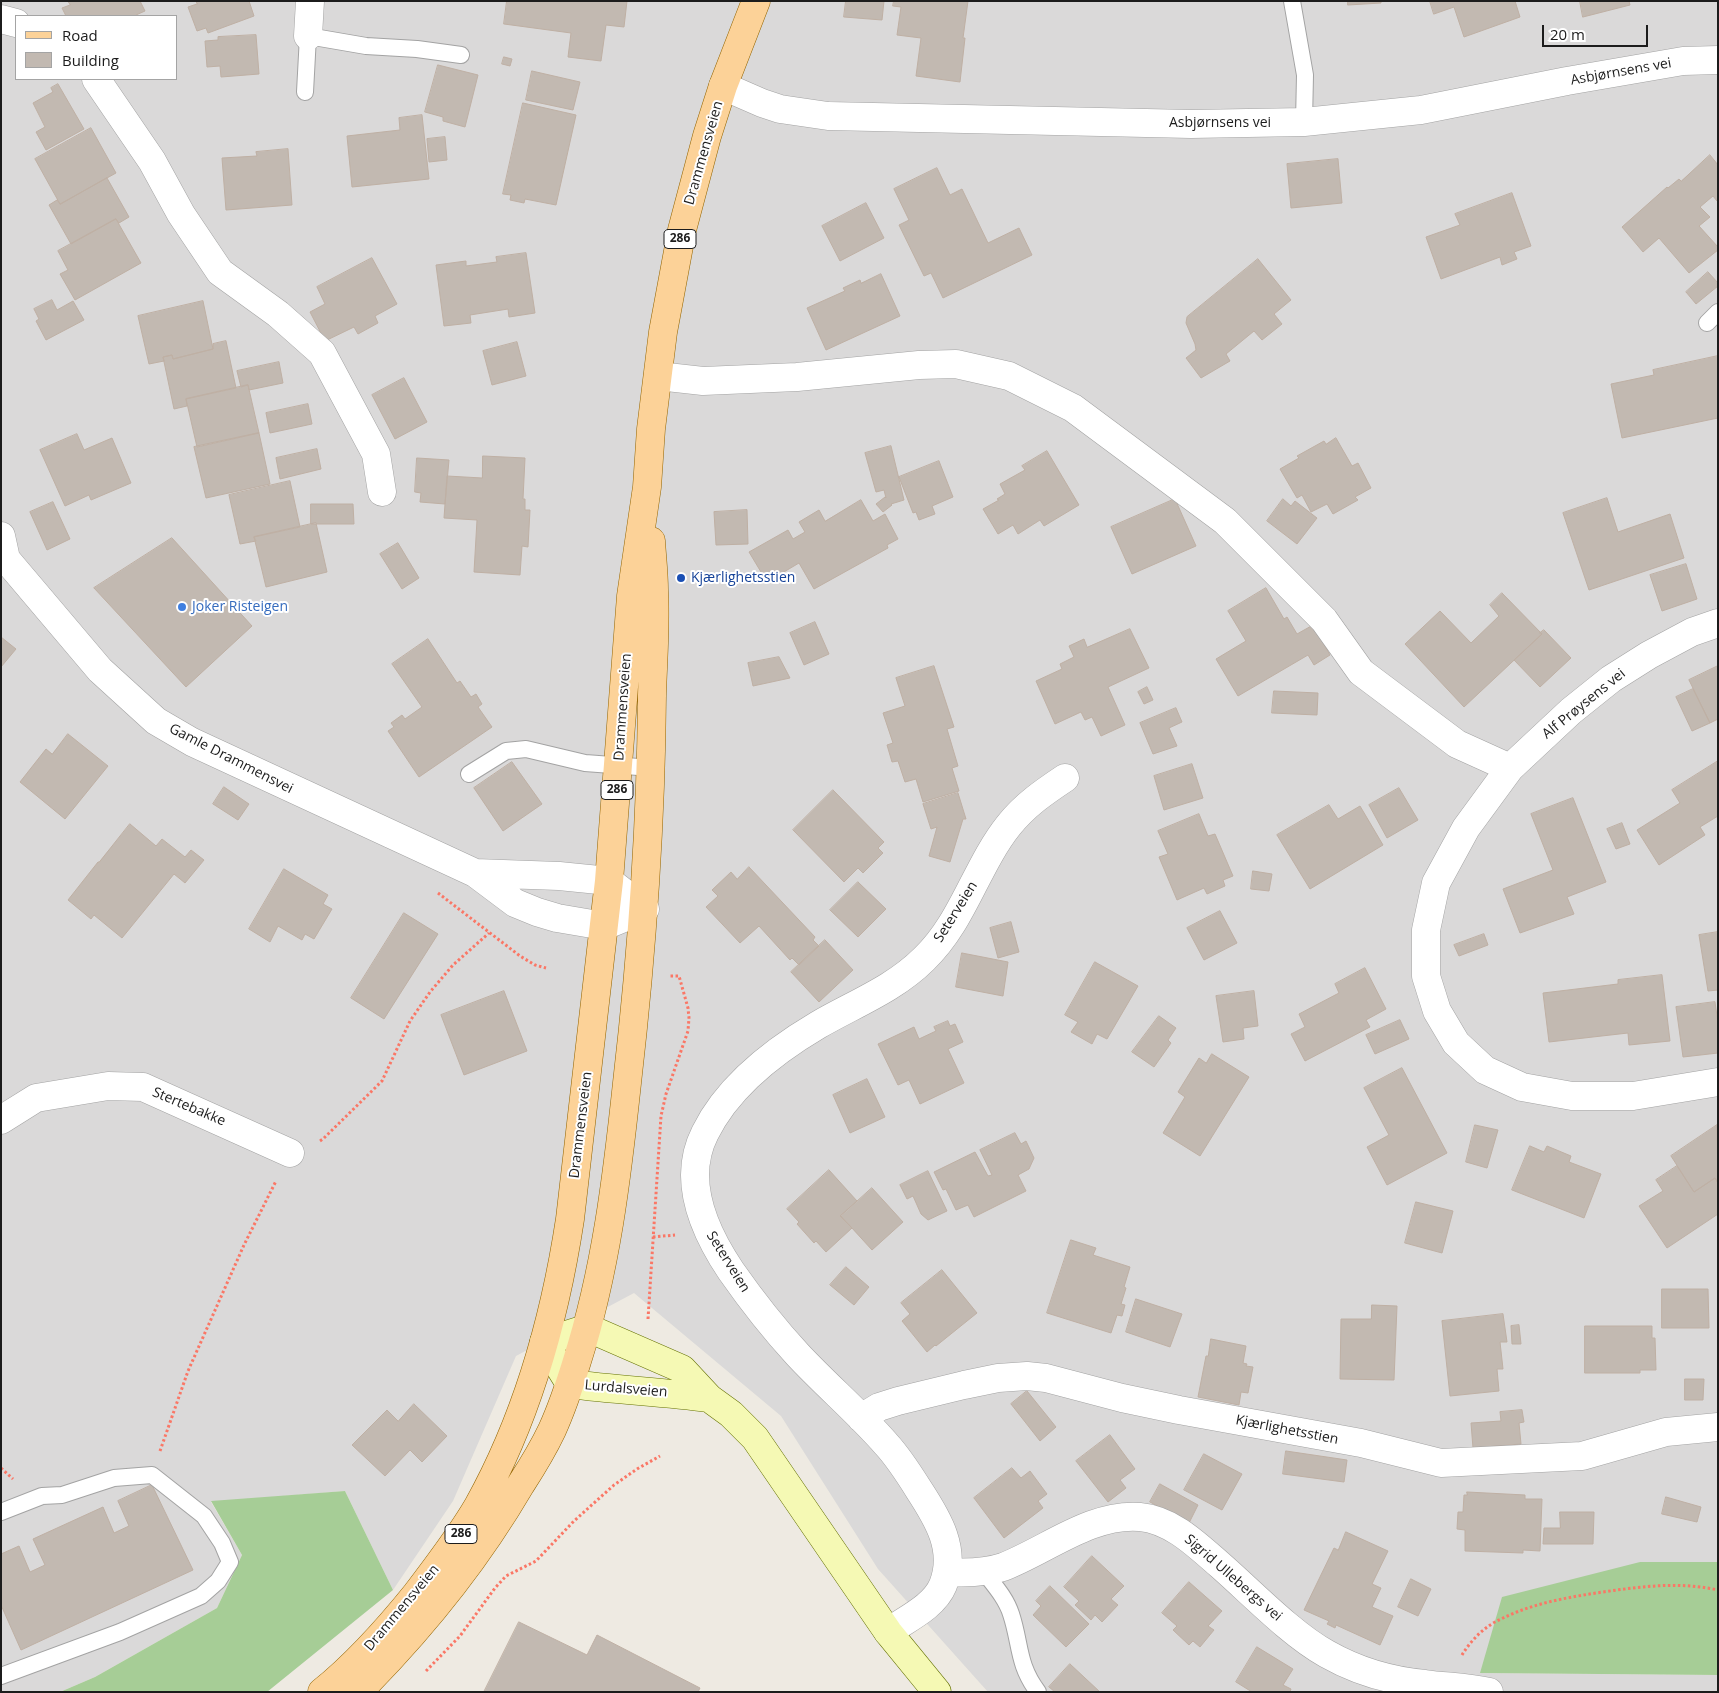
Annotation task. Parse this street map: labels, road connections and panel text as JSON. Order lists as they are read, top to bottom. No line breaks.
{"streets":{"main road":["Drammensveien","286","Lurdalsveien"],"street":["Asbjørnsens vei","Alf Prøysens vei","Gamle Drammensvei","Seterveien","Stertebakke","Kjærlighetsstien","Sigrid Ullebergs vei"]},"crossings":[["Asbjørnsens vei","Drammensveien"],["Drammensveien","Gamle Drammensvei"],["Drammensveien","Lurdalsveien"],["Seterveien","Lurdalsveien"],["Seterveien","Kjærlighetsstien"],["Seterveien","Sigrid Ullebergs vei"]],"places":["Kjærlighetsstien","Joker Risteigen"],"legend":["Road","Building"],"scale_bar":"20 m"}
